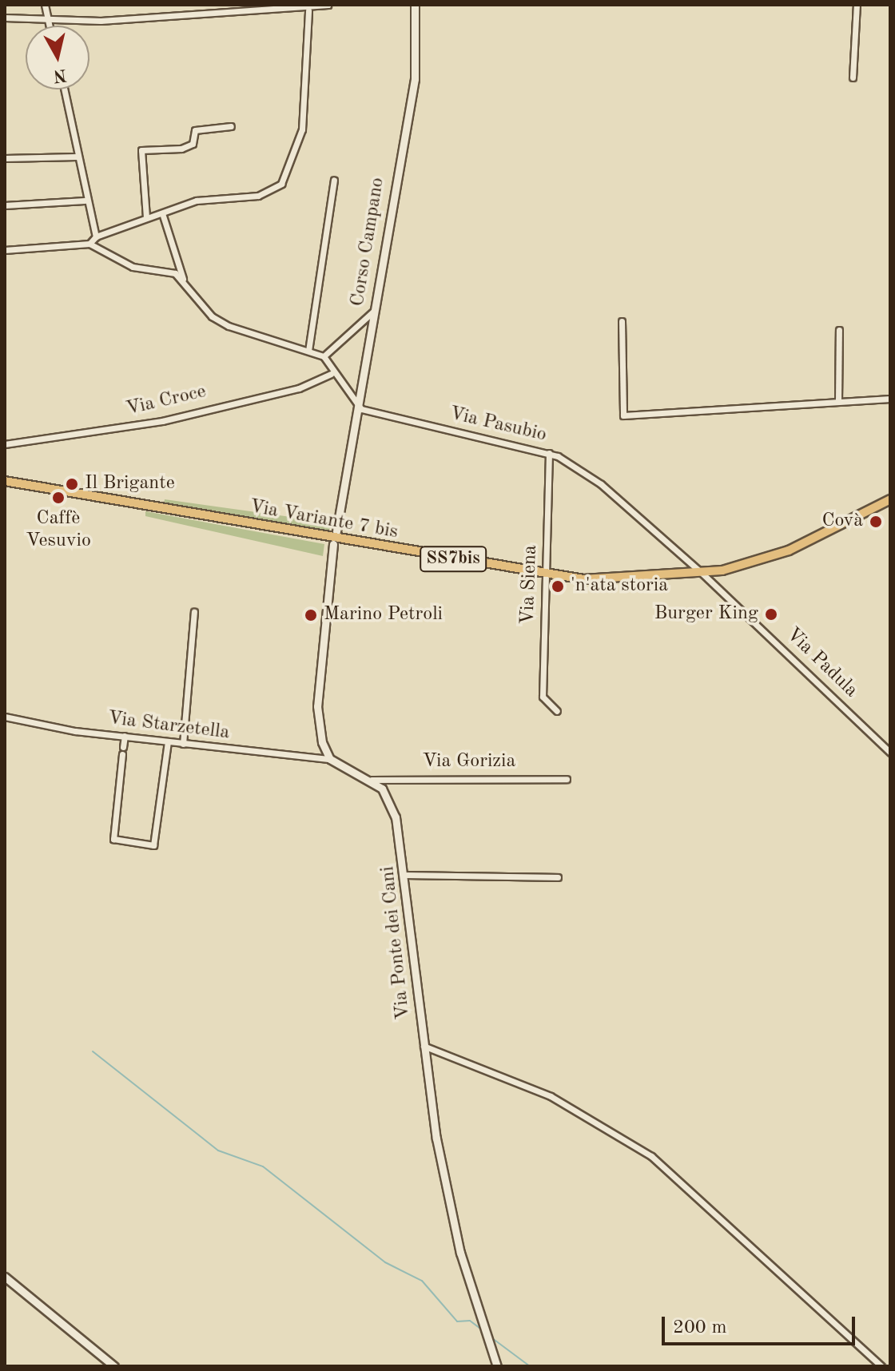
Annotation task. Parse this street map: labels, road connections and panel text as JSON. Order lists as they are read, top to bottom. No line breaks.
{"streets":{"main road":["Via Variante 7 bis","SS7bis"],"street":["Corso Campano","Via Croce","Via Pasubio","Via Siena","Via Padula","Via Starzetella","Via Gorizia","Via Ponte dei Cani"]},"crossings":[["Corso Campano","Via Pasubio"],["Via Pasubio","Via Variante 7 bis"],["Via Pasubio","Via Siena"],["Via Pasubio","Via Padula"],["Via Variante 7 bis","Via Siena"],["Via Variante 7 bis","Via Padula"],["Via Starzetella","Via Ponte dei Cani"],["Via Gorizia","Via Ponte dei Cani"]],"places":["Il Brigante","Caffè Vesuvio","Covà","'n'ata storia","Burger King","Marino Petroli"],"scale_bar":"200 m","north":"bottom"}
